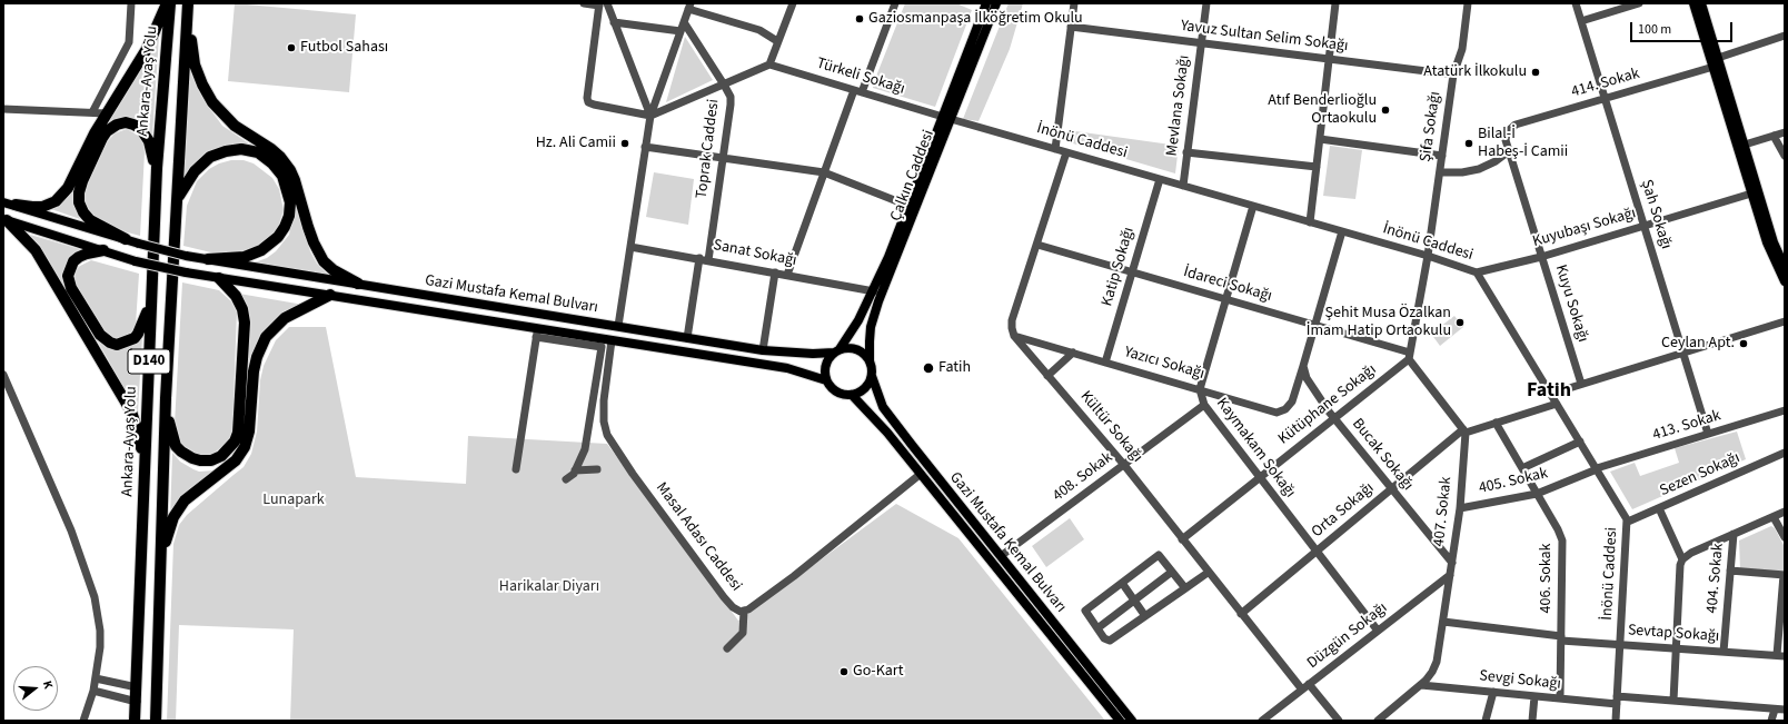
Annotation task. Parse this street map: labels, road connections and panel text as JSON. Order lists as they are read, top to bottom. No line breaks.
{"streets":{"highway":["Ankara-Ayaş Yolu","D140"],"main road":["Çalkın Caddesi","Gazi Mustafa Kemal Bulvarı"],"street":["Yavuz Sultan Selim Sokağı","Türkeli Sokağı","414. Sokak","Mevlana Sokağı","Şifa Sokağı","İnönü Caddesi","Toprak Caddesi","Şah Sokağı","Kuyubaşı Sokağı","Sanat Sokağı","Katip Sokağı","İdareci Sokağı","Kuyu Sokağı","Yazıcı Sokağı","Kütüphane Sokağı","413. Sokak","Kültür Sokağı","Kaymakam Sokağı","Bucak Sokağı","Sezen Sokağı","408. Sokak","405. Sokak","Orta Sokağı","407. Sokak","Masal Adası Caddesi","406. Sokak","404. Sokak","Sevtap Sokağı","Düzgün Sokağı","Sevgi Sokağı"]},"crossings":[["Yavuz Sultan Selim Sokağı","Mevlana Sokağı"],["Yavuz Sultan Selim Sokağı","Şifa Sokağı"],["Türkeli Sokağı","İnönü Caddesi"],["Türkeli Sokağı","Çalkın Caddesi"],["414. Sokak","Şah Sokağı"],["414. Sokak","Kuyu Sokağı"],["Mevlana Sokağı","İnönü Caddesi"],["Şifa Sokağı","İnönü Caddesi"],["İnönü Caddesi","Çalkın Caddesi"],["İnönü Caddesi","Kuyubaşı Sokağı"],["İnönü Caddesi","Katip Sokağı"],["İnönü Caddesi","413. Sokak"],["İnönü Caddesi","Kaymakam Sokağı"],["İnönü Caddesi","Sezen Sokağı"],["İnönü Caddesi","405. Sokak"],["İnönü Caddesi","Sevtap Sokağı"],["İnönü Caddesi","Sevgi Sokağı"],["Toprak Caddesi","Sanat Sokağı"],["Çalkın Caddesi","Sanat Sokağı"],["Çalkın Caddesi","Gazi Mustafa Kemal Bulvarı"],["Şah Sokağı","Kuyubaşı Sokağı"],["Şah Sokağı","413. Sokak"],["Kuyubaşı Sokağı","Kuyu Sokağı"],["Katip Sokağı","İdareci Sokağı"],["Katip Sokağı","Yazıcı Sokağı"],["İdareci Sokağı","Kütüphane Sokağı"],["İdareci Sokağı","Kaymakam Sokağı"],["Gazi Mustafa Kemal Bulvarı","408. Sokak"],["Gazi Mustafa Kemal Bulvarı","Masal Adası Caddesi"],["Yazıcı Sokağı","Kültür Sokağı"],["Yazıcı Sokağı","Kaymakam Sokağı"],["Yazıcı Sokağı","Bucak Sokağı"],["Kütüphane Sokağı","Kültür Sokağı"],["Kütüphane Sokağı","Kaymakam Sokağı"],["Kütüphane Sokağı","Bucak Sokağı"],["413. Sokak","405. Sokak"],["Kültür Sokağı","408. Sokak"],["Kültür Sokağı","Orta Sokağı"],["Kültür Sokağı","Düzgün Sokağı"],["Kaymakam Sokağı","408. Sokak"],["Kaymakam Sokağı","Orta Sokağı"],["Kaymakam Sokağı","Düzgün Sokağı"],["Bucak Sokağı","Orta Sokağı"],["Bucak Sokağı","407. Sokak"],["405. Sokak","407. Sokak"],["405. Sokak","406. Sokak"],["Orta Sokağı","407. Sokak"],["407. Sokak","Sevtap Sokağı"],["407. Sokak","Düzgün Sokağı"],["407. Sokak","Sevgi Sokağı"],["406. Sokak","Sevtap Sokağı"],["406. Sokak","Sevgi Sokağı"],["404. Sokak","Sevtap Sokağı"]],"districts":["Fatih"],"parks":["Lunapark","Harikalar Diyarı"],"places":["Gaziosmanpaşa İlköğretim Okulu","Futbol Sahası","Atatürk İlkokulu","Atıf Benderlioğlu Ortaokulu","Hz. Ali Camii","Bilal-İ Habeş-İ Camii","Şehit Musa Özalkan İmam Hatip Ortaokulu","Ceylan Apt.","Fatih","Go-Kart"],"scale_bar":"100 m","north":"right"}
